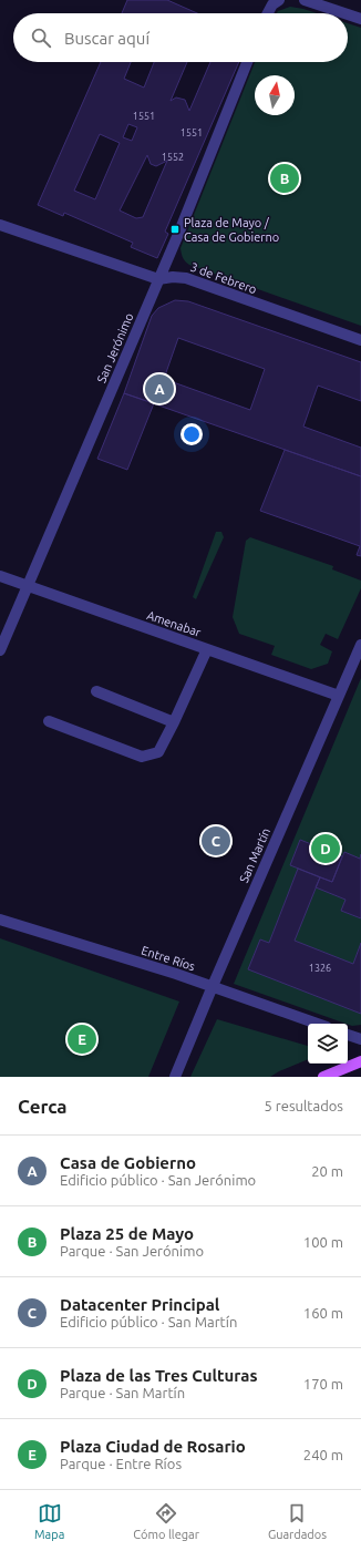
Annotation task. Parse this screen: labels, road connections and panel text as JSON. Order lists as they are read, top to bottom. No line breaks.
{"streets":{"street":["3 de Febrero","San Jerónimo","Amenabar","San Martín","Entre Ríos"]},"crossings":[["3 de Febrero","San Jerónimo"],["San Jerónimo","Amenabar"],["Amenabar","San Martín"],["San Martín","Entre Ríos"]],"places":{"transit":["Plaza de Mayo / Casa de Gobierno"]},"house_numbers":["1551","1551","1552","1326"],"north":"top","page":{"search":"Buscar aquí","pins":["B","A","C","D","E"],"heading":["Cerca","5 resultados"],"list":[{"mark":"A","name":"Casa de Gobierno","note":"Edificio público · San Jerónimo","value":"20 m"},{"mark":"B","name":"Plaza 25 de Mayo","note":"Parque · San Jerónimo","value":"100 m"},{"mark":"C","name":"Datacenter Principal","note":"Edificio público · San Martín","value":"160 m"},{"mark":"D","name":"Plaza de las Tres Culturas","note":"Parque · San Martín","value":"170 m"},{"mark":"E","name":"Plaza Ciudad de Rosario","note":"Parque · Entre Ríos","value":"240 m"}],"nav":["Mapa","Cómo llegar","Guardados"]}}
